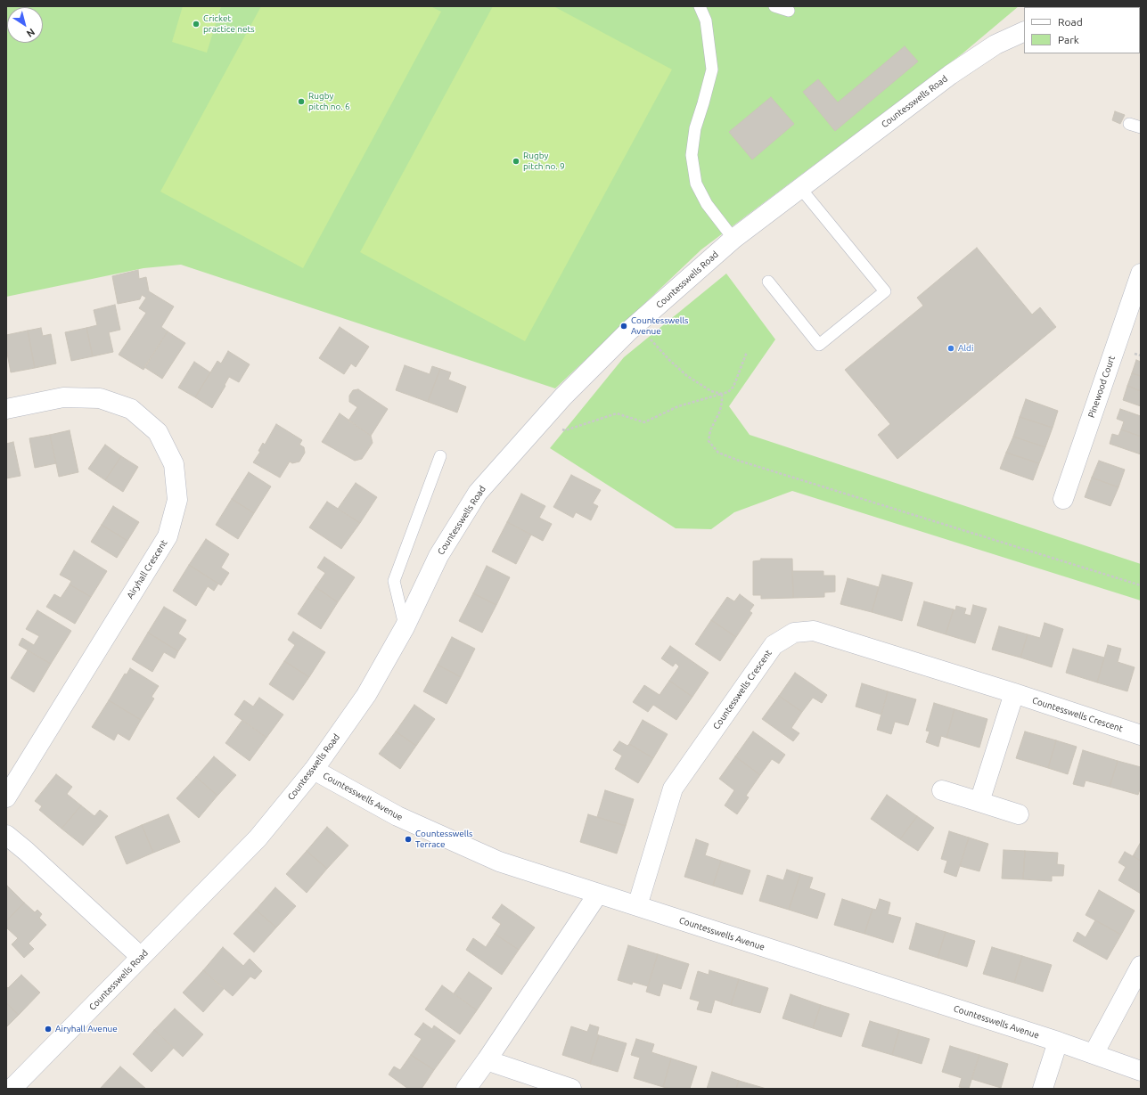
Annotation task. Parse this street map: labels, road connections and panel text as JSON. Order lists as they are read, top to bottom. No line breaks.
{"streets":{"street":["Countesswells Road","Pinewood Court","Airyhall Crescent","Countesswells Crescent","Countesswells Avenue"]},"crossings":[["Countesswells Road","Countesswells Avenue"],["Countesswells Crescent","Countesswells Avenue"]],"places":["Cricket practice nets","Rugby pitch no. 6","Rugby pitch no. 9","Countesswells Avenue","Aldi","Countesswells Terrace","Airyhall Avenue"],"legend":["Road","Park"],"north":"bottom right"}
